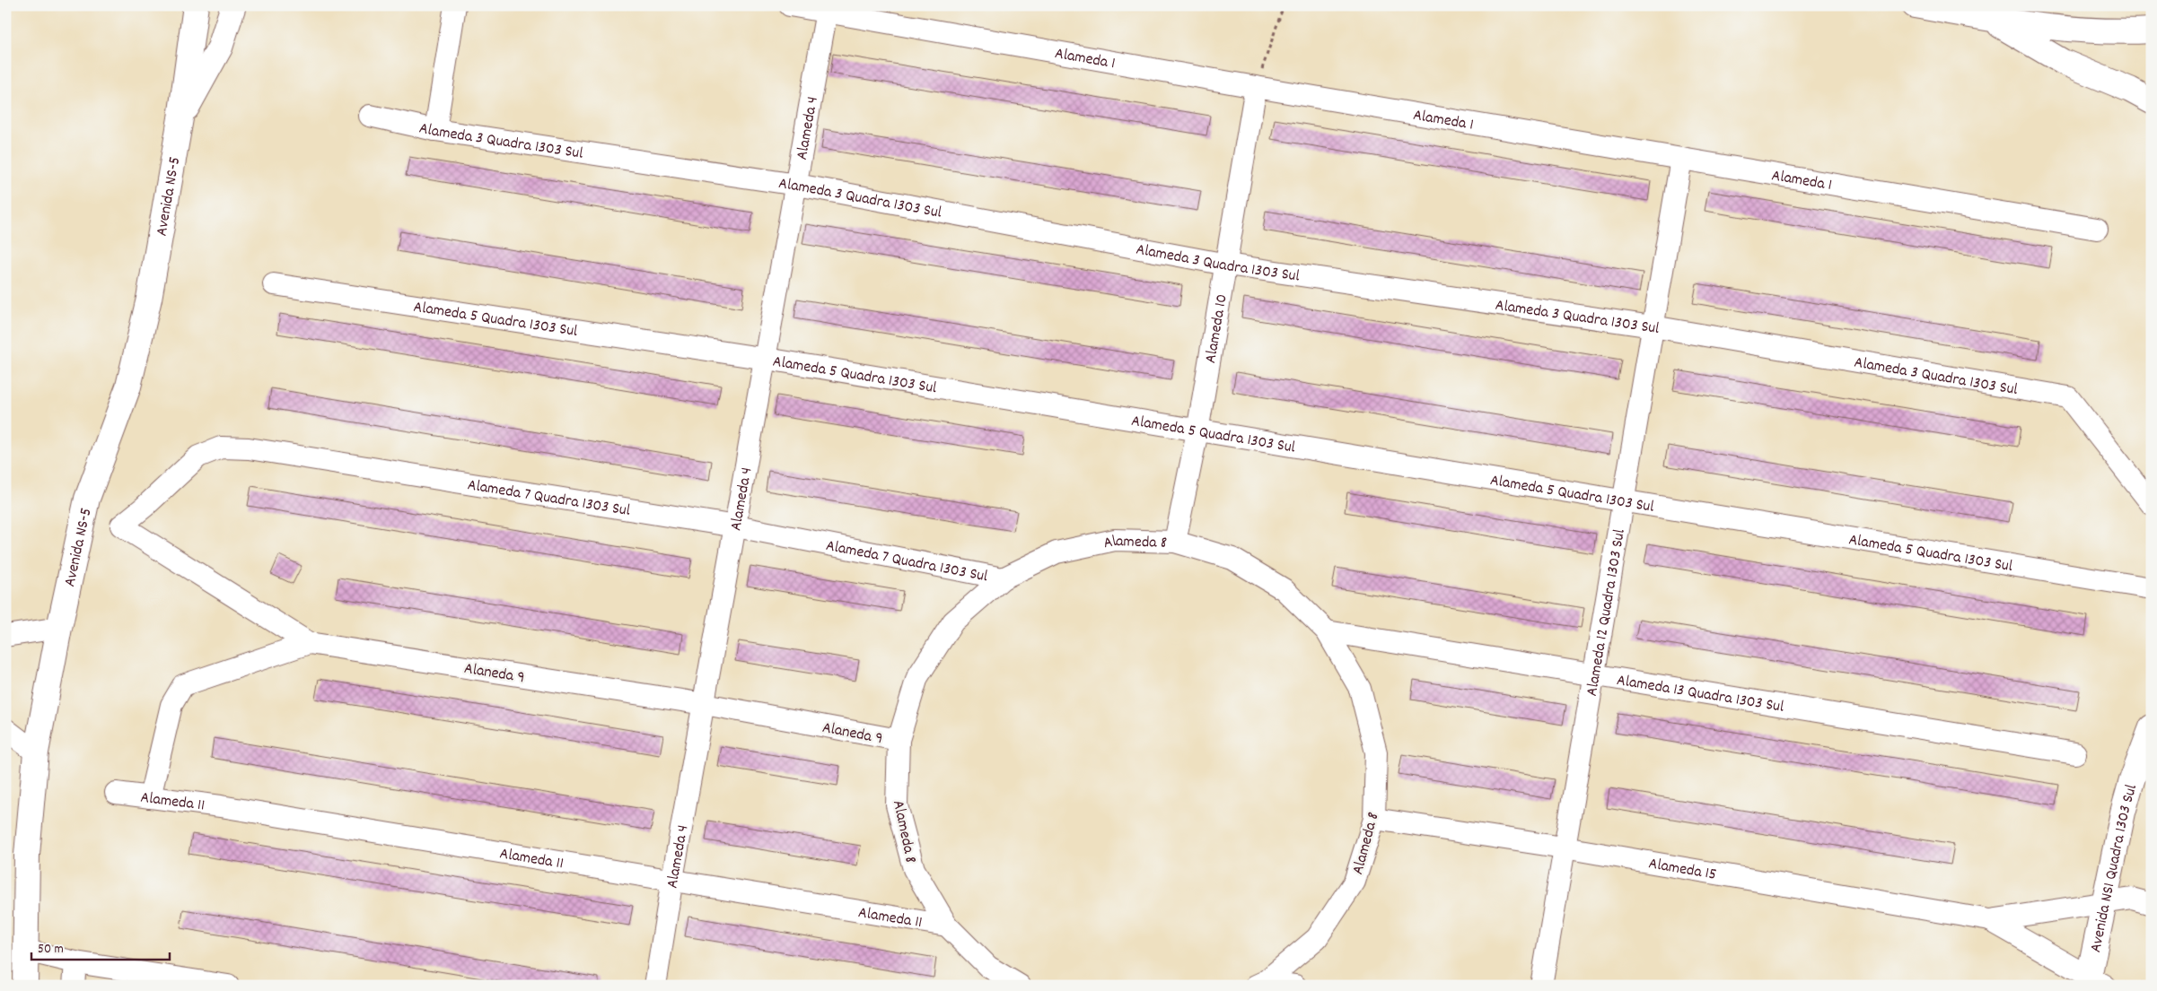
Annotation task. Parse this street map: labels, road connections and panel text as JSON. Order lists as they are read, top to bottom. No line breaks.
{"streets":{"street":["Alameda 1","Alameda 4","Alameda 3 Quadra 1303 Sul","Avenida NS-5","Alameda 5 Quadra 1303 Sul","Alameda 10","Alameda 7 Quadra 1303 Sul","Alameda 8","Alameda 12 Quadra 1303 Sul","Alaneda 9","Alameda 13 Quadra 1303 Sul","Alameda 11","Alameda 15","Avenida NS1 Quadra 1303 Sul"]},"crossings":[["Alameda 1","Alameda 4"],["Alameda 1","Alameda 10"],["Alameda 1","Alameda 12 Quadra 1303 Sul"],["Alameda 4","Alameda 3 Quadra 1303 Sul"],["Alameda 4","Alameda 5 Quadra 1303 Sul"],["Alameda 4","Alameda 7 Quadra 1303 Sul"],["Alameda 4","Alaneda 9"],["Alameda 4","Alameda 11"],["Alameda 3 Quadra 1303 Sul","Alameda 10"],["Alameda 3 Quadra 1303 Sul","Alameda 12 Quadra 1303 Sul"],["Alameda 5 Quadra 1303 Sul","Alameda 10"],["Alameda 5 Quadra 1303 Sul","Alameda 12 Quadra 1303 Sul"],["Alameda 10","Alameda 8"],["Alameda 7 Quadra 1303 Sul","Alameda 8"],["Alameda 7 Quadra 1303 Sul","Alaneda 9"],["Alameda 8","Alaneda 9"],["Alameda 8","Alameda 13 Quadra 1303 Sul"],["Alameda 8","Alameda 11"],["Alameda 8","Alameda 15"],["Alameda 12 Quadra 1303 Sul","Alameda 13 Quadra 1303 Sul"],["Alameda 12 Quadra 1303 Sul","Alameda 15"]],"scale_bar":"50 m"}
